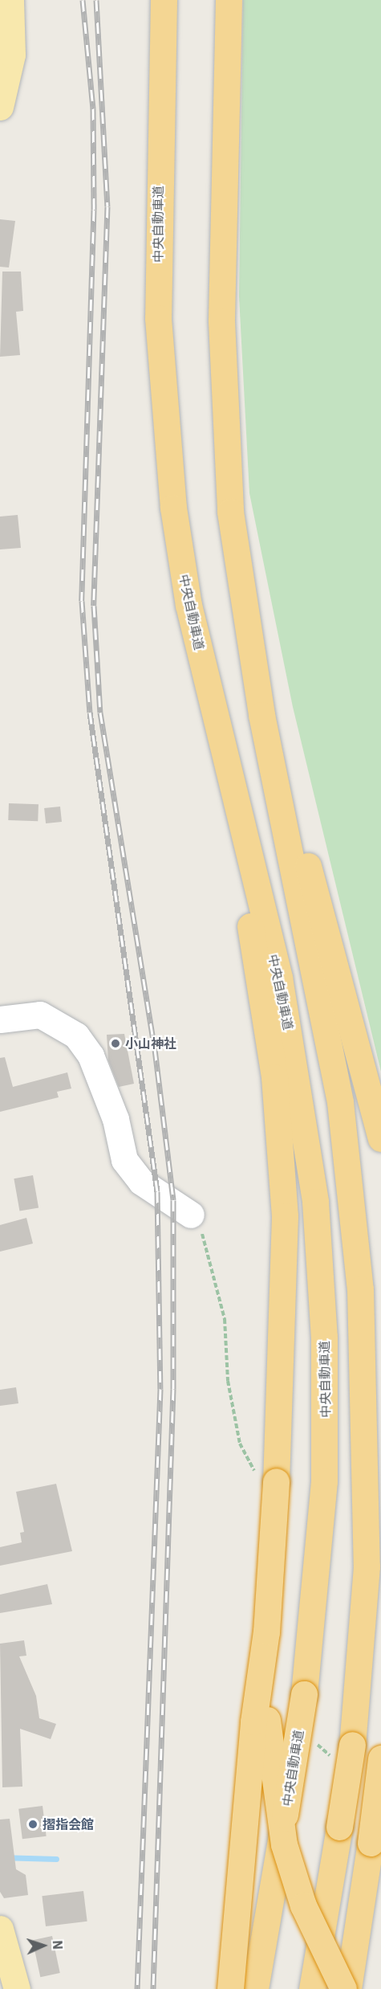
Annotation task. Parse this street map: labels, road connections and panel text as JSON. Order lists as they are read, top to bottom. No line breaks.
{"streets":{"highway":["中央自動車道"]},"places":["小山神社","摺指会館"],"north":"right"}
